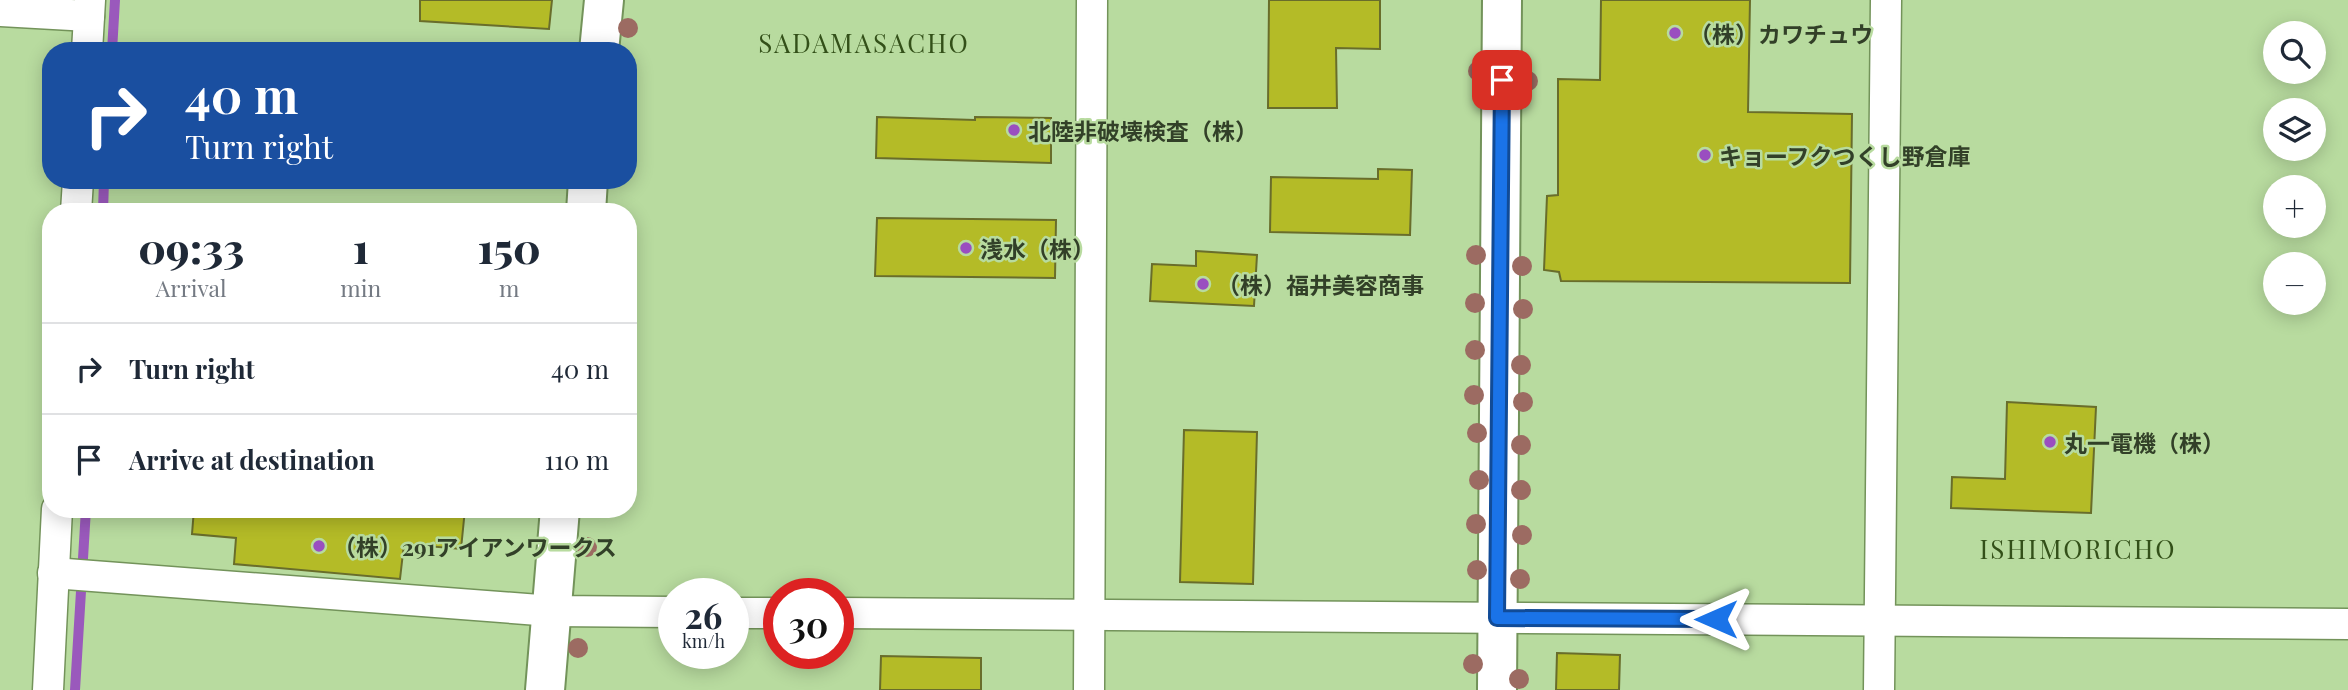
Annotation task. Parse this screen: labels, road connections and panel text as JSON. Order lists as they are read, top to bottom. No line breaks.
{"districts":["SADAMASACHO","ISHIMORICHO"],"places":["（株）カワチュウ","北陸非破壊検査（株）","キョーフクつくし野倉庫","浅水（株）","（株）福井美容商事","丸一電機（株）","（株）291アイアンワークス"],"page":{"map_buttons":["+","−"],"turn":["40 m","Turn right"],"eta":["09:33","Arrival","1","min","150","m"],"list":[{"name":"Turn right","value":"40 m"},{"name":"Arrive at destination","value":"110 m"}],"speed":"26 km/h","limit":"30"}}
